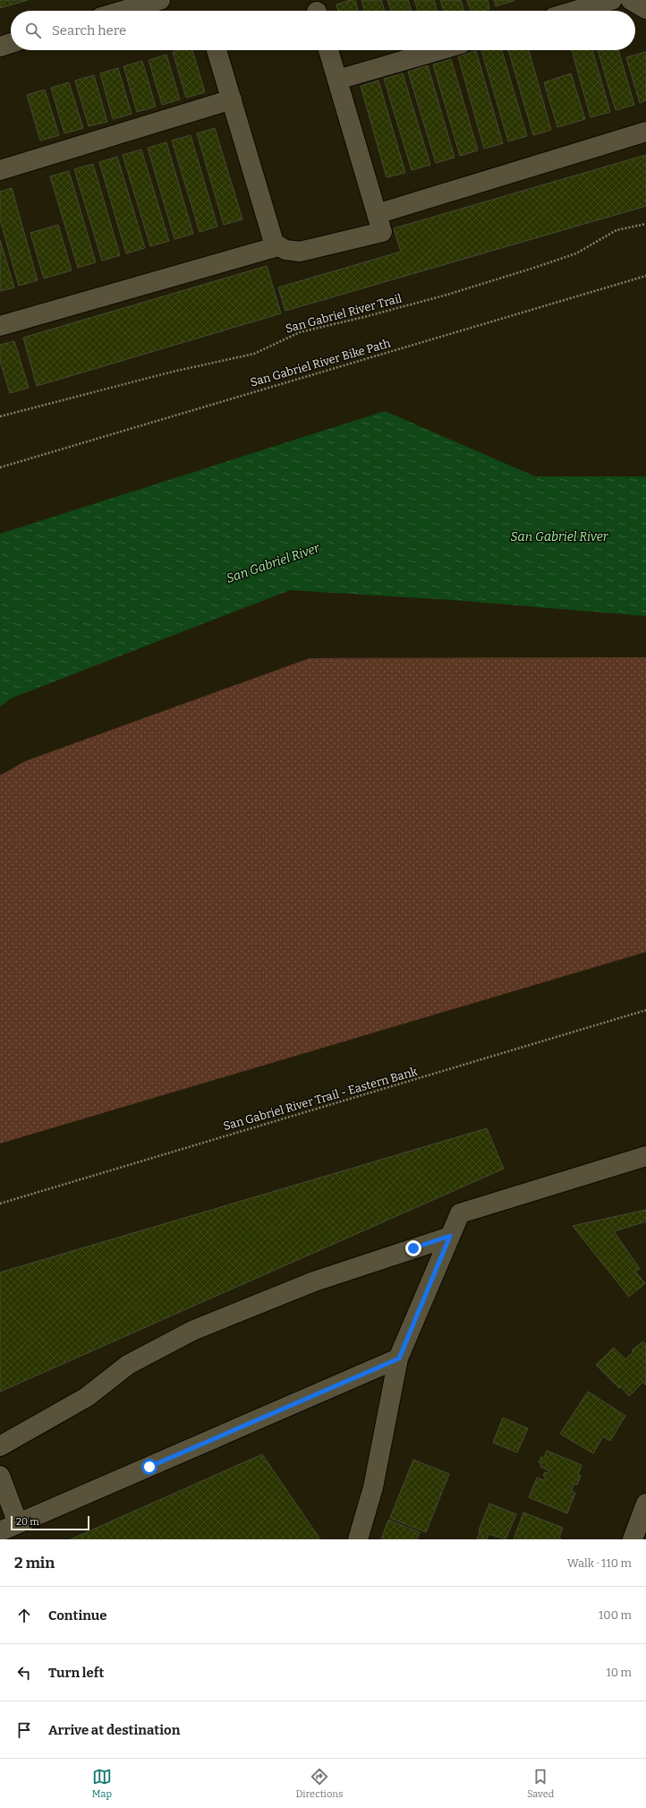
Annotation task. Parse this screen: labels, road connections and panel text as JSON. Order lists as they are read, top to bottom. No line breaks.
{"streets":{"path":["San Gabriel River Trail","San Gabriel River Bike Path","San Gabriel River Trail - Eastern Bank"]},"water":["San Gabriel River"],"scale_bar":"20 m","page":{"search":"Search here","scale":"20 m","heading":["2 min","Walk · 110 m"],"list":[["Continue","100 m"],["Turn left","10 m"],"Arrive at destination"],"nav":["Map","Directions","Saved"]}}
